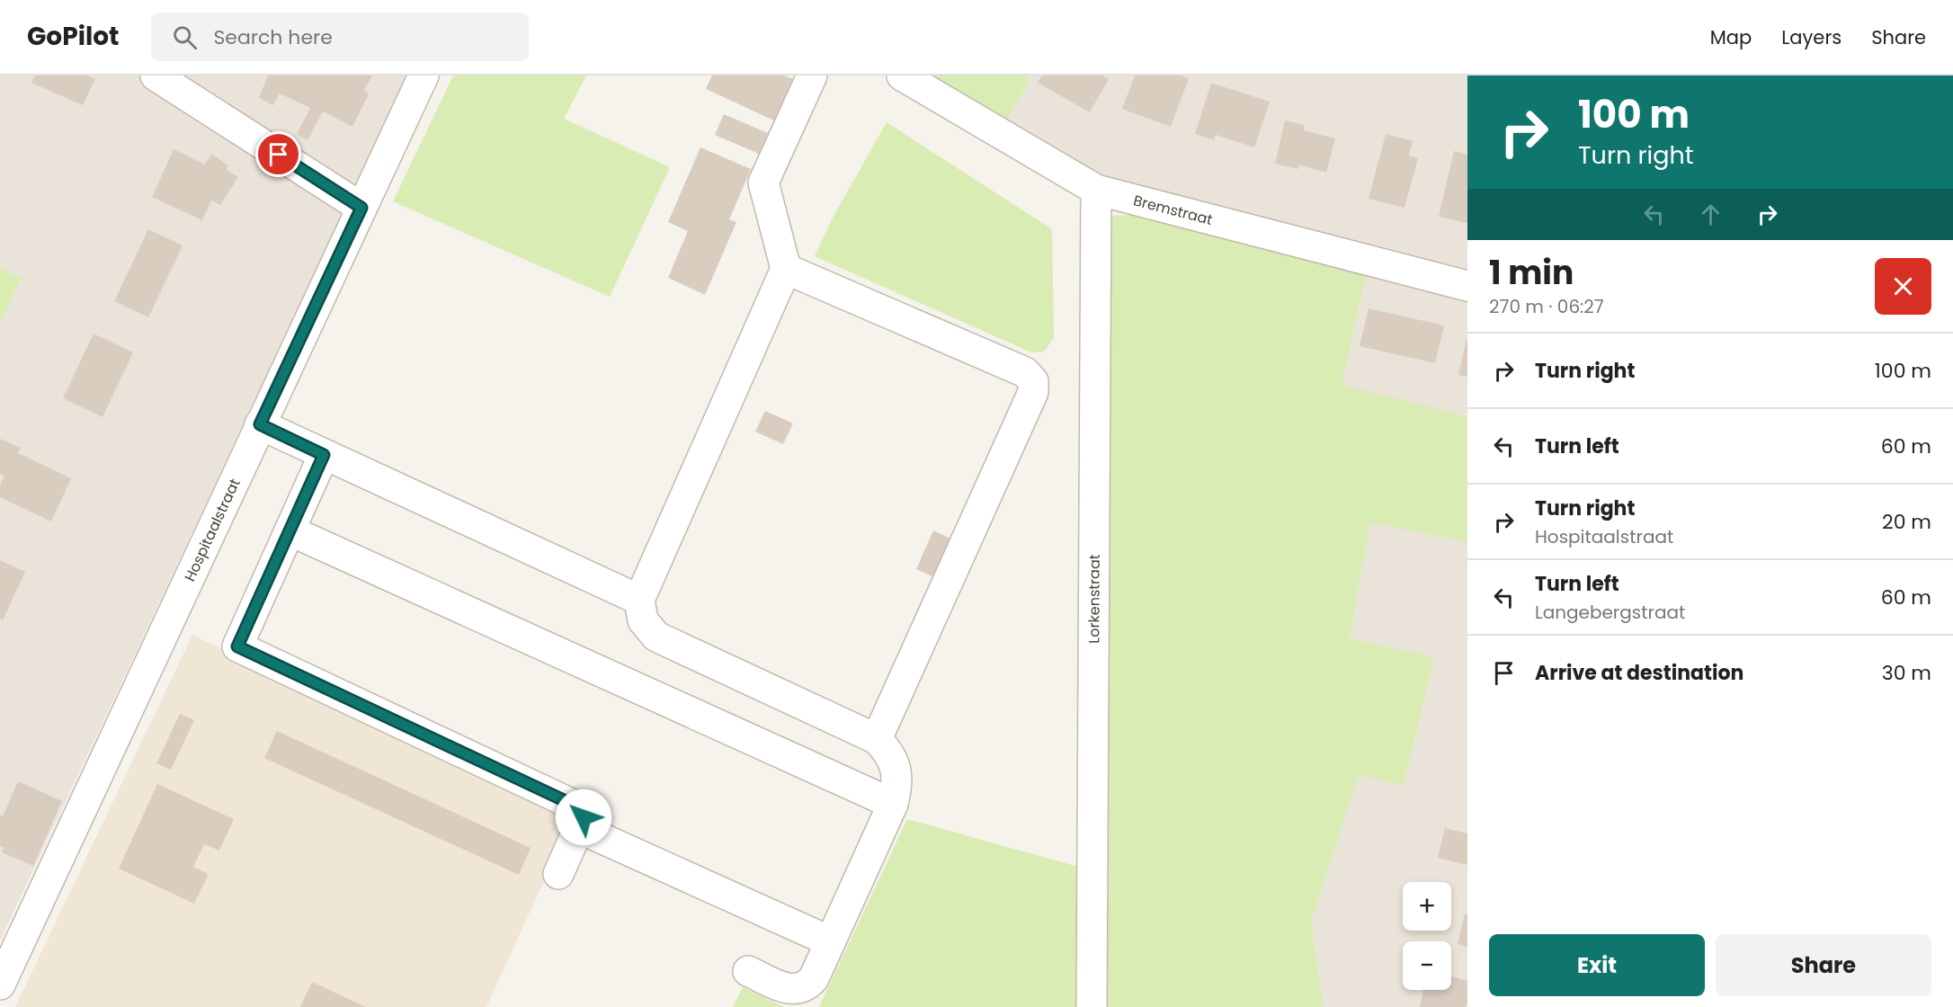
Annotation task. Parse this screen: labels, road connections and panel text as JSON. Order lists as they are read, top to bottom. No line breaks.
{"streets":{"street":["Bremstraat","Hospitaalstraat","Lorkenstraat"]},"crossings":[["Bremstraat","Lorkenstraat"]],"page":{"header":"GoPilot","search":"Search here","nav":["Map","Layers","Share"],"turn":["100 m","Turn right"],"heading":["1 min","270 m · 06:27"],"list":[{"name":"Turn right","value":"100 m"},{"name":"Turn left","value":"60 m"},{"name":"Turn right","note":"Hospitaalstraat","value":"20 m"},{"name":"Turn left","note":"Langebergstraat","value":"60 m"},{"name":"Arrive at destination","value":"30 m"}],"map_buttons":["+","−"],"buttons":["Exit","Share"]}}
